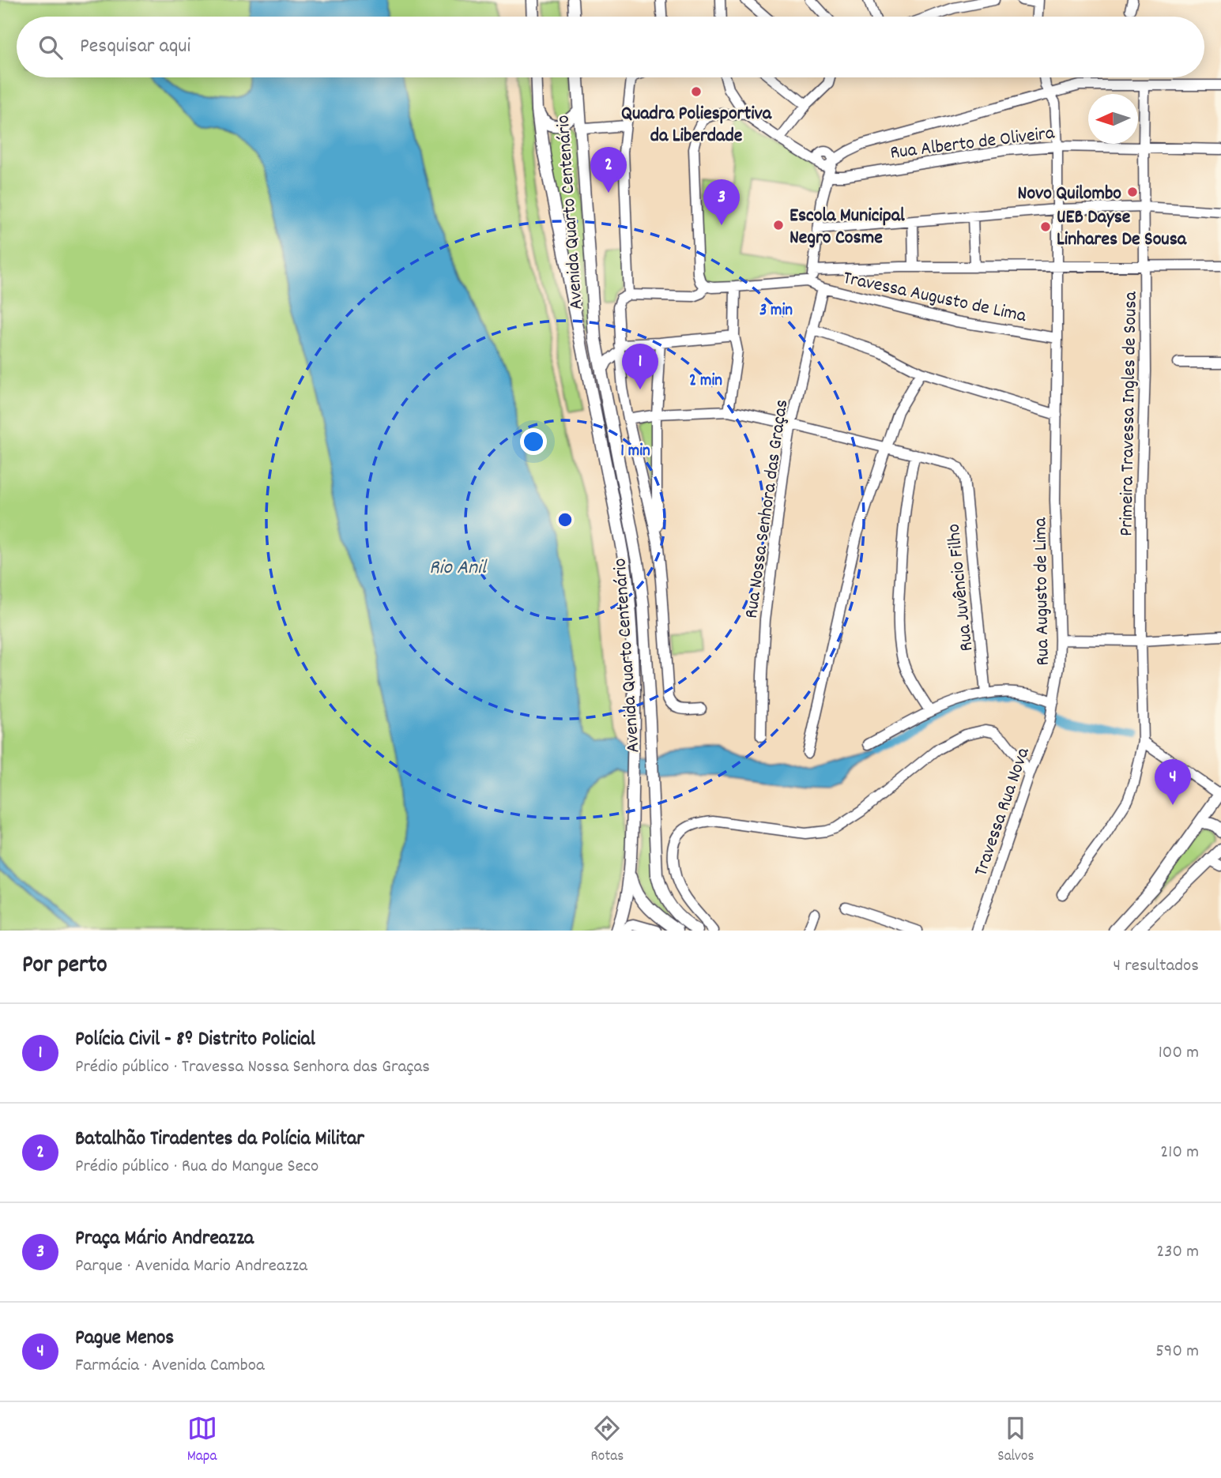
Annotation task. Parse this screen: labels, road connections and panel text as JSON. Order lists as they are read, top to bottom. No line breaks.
{"streets":{"main road":["Avenida Quarto Centenário"],"street":["Rua Alberto de Oliveira","Travessa Augusto de Lima","Primeira Travessa Ingles de Sousa","Rua Nossa Senhora das Graças","Rua Juvêncio Filho","Rua Augusto de Lima","Travessa Rua Nova"]},"crossings":[["Rua Alberto de Oliveira","Primeira Travessa Ingles de Sousa"],["Rua Alberto de Oliveira","Rua Augusto de Lima"],["Travessa Augusto de Lima","Rua Nossa Senhora das Graças"],["Travessa Augusto de Lima","Rua Augusto de Lima"],["Rua Juvêncio Filho","Rua Augusto de Lima"],["Rua Augusto de Lima","Travessa Rua Nova"]],"water":["Rio Anil"],"places":["Quadra Poliesportiva da Liberdade","Novo Quilombo","Escola Municipal Negro Cosme","UEB Dayse Linhares De Sousa"],"north":"left","page":{"search":"Pesquisar aqui","pins":["2","3","1","4"],"heading":["Por perto","4 resultados"],"list":[{"mark":"1","name":"Polícia Civil - 8º Distrito Policial","note":"Prédio público · Travessa Nossa Senhora das Graças","value":"100 m"},{"mark":"2","name":"Batalhão Tiradentes da Polícia Militar","note":"Prédio público · Rua do Mangue Seco","value":"210 m"},{"mark":"3","name":"Praça Mário Andreazza","note":"Parque · Avenida Mario Andreazza","value":"230 m"},{"mark":"4","name":"Pague Menos","note":"Farmácia · Avenida Camboa","value":"590 m"}],"nav":["Mapa","Rotas","Salvos"]},"rings":["3 min","2 min","1 min"]}
